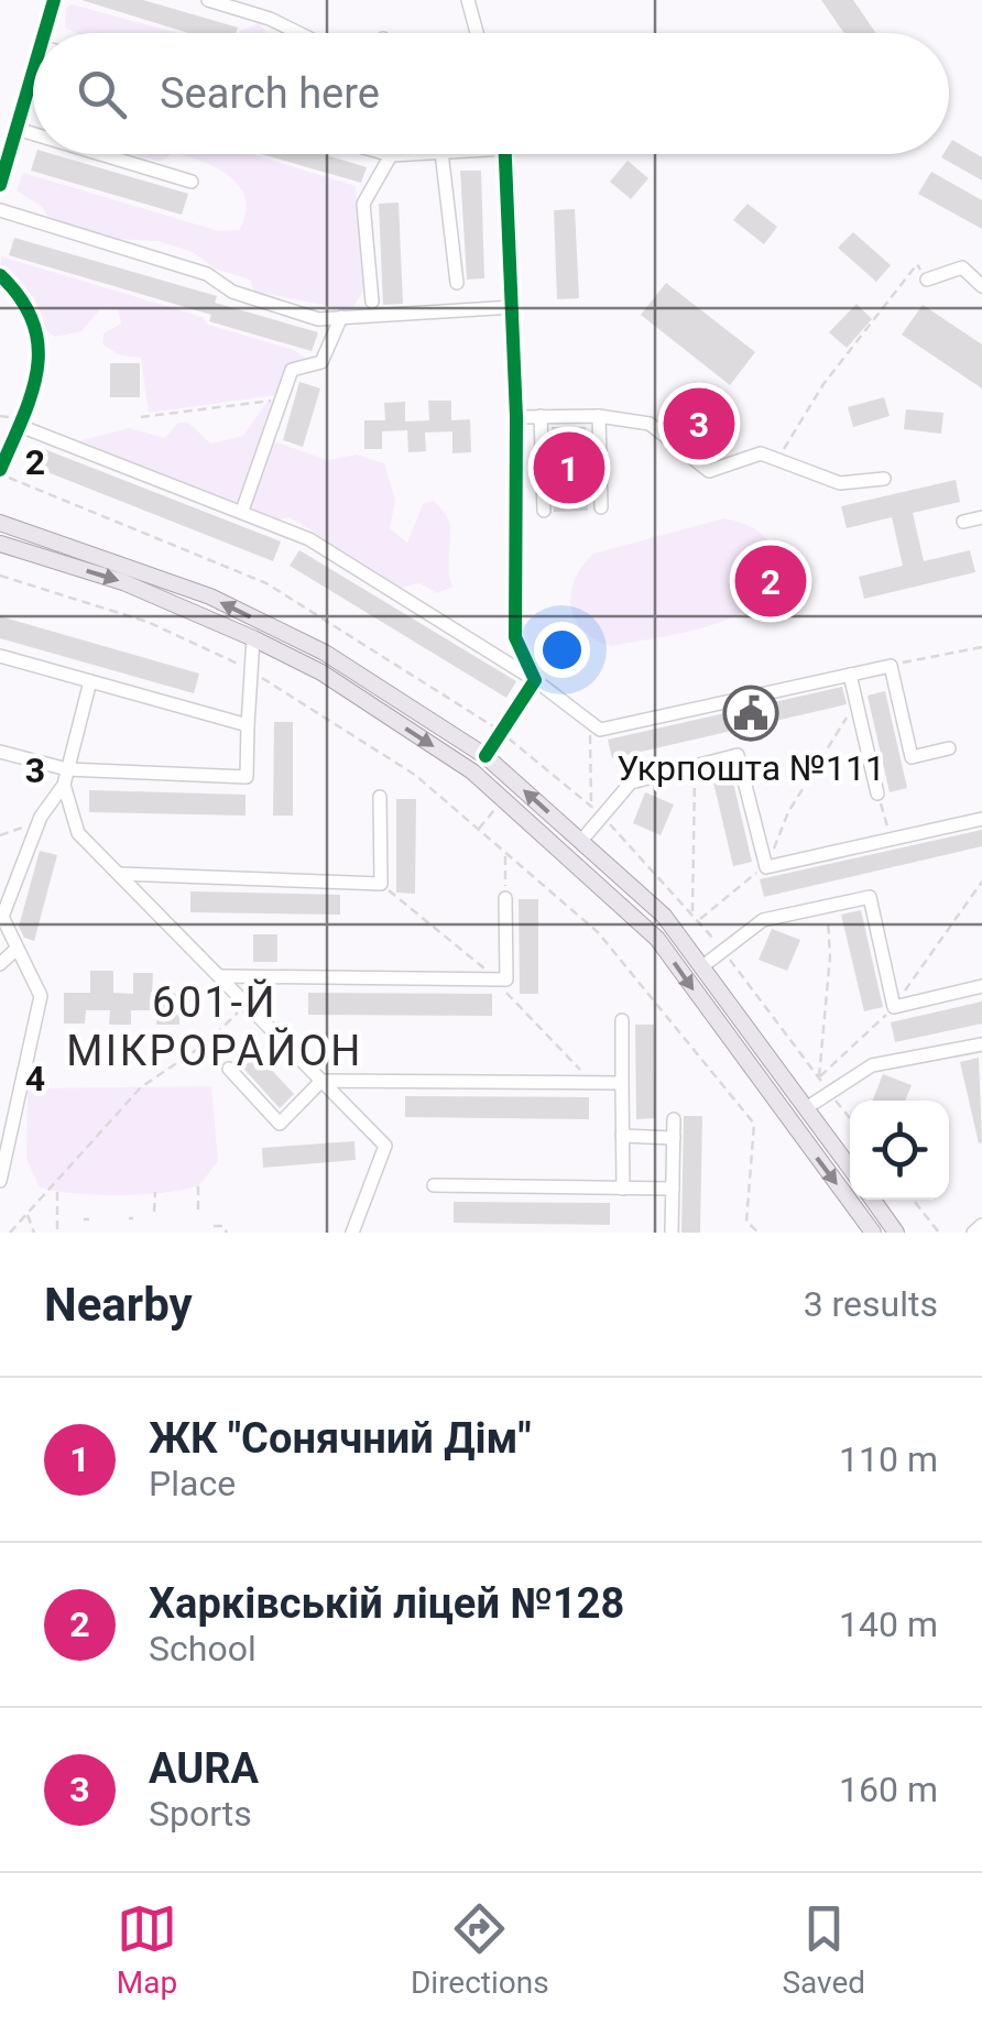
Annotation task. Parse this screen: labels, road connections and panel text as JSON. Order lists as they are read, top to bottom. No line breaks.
{"districts":["601-Й МІКРОРАЙОН"],"places":{"public building":["Укрпошта №111"]},"page":{"search":"Search here","pins":["3","1","2"],"heading":["Nearby","3 results"],"list":[{"mark":"1","name":"ЖК \"Сонячний Дім\"","note":"Place","value":"110 m"},{"mark":"2","name":"Харківській ліцей №128","note":"School","value":"140 m"},{"mark":"3","name":"AURA","note":"Sports","value":"160 m"}],"nav":["Map","Directions","Saved"]},"grid":{"rows":["2","3","4"]}}
